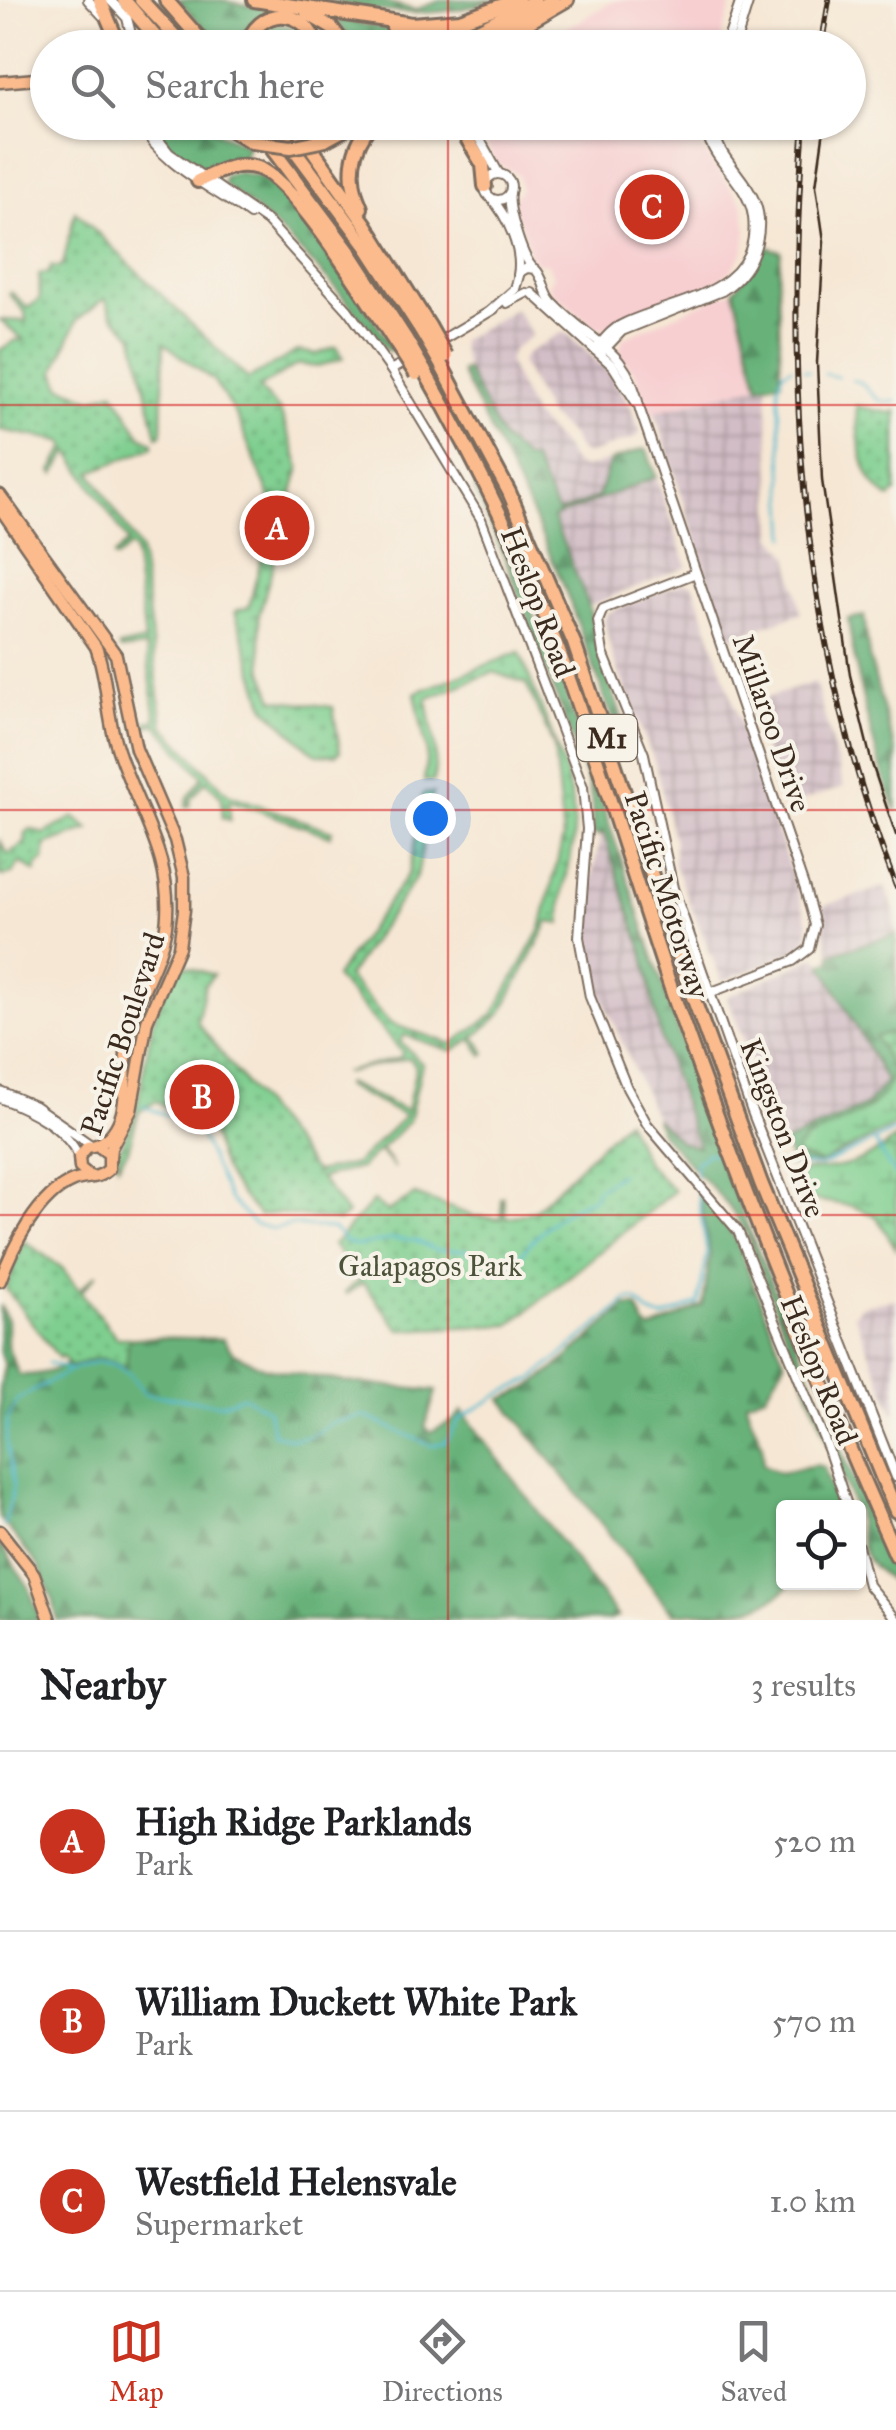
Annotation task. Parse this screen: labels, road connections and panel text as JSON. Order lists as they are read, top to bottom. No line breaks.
{"streets":{"highway":["M1","Pacific Motorway"],"main road":["Pacific Boulevard"],"street":["Heslop Road","Millaroo Drive","Kingston Drive"]},"crossings":[["Millaroo Drive","Kingston Drive"]],"parks":["Galapagos Park"],"page":{"search":"Search here","pins":["C","A","B"],"heading":["Nearby","3 results"],"list":[{"mark":"A","name":"High Ridge Parklands","note":"Park","value":"520 m"},{"mark":"B","name":"William Duckett White Park","note":"Park","value":"570 m"},{"mark":"C","name":"Westfield Helensvale","note":"Supermarket","value":"1.0 km"}],"nav":["Map","Directions","Saved"]}}
